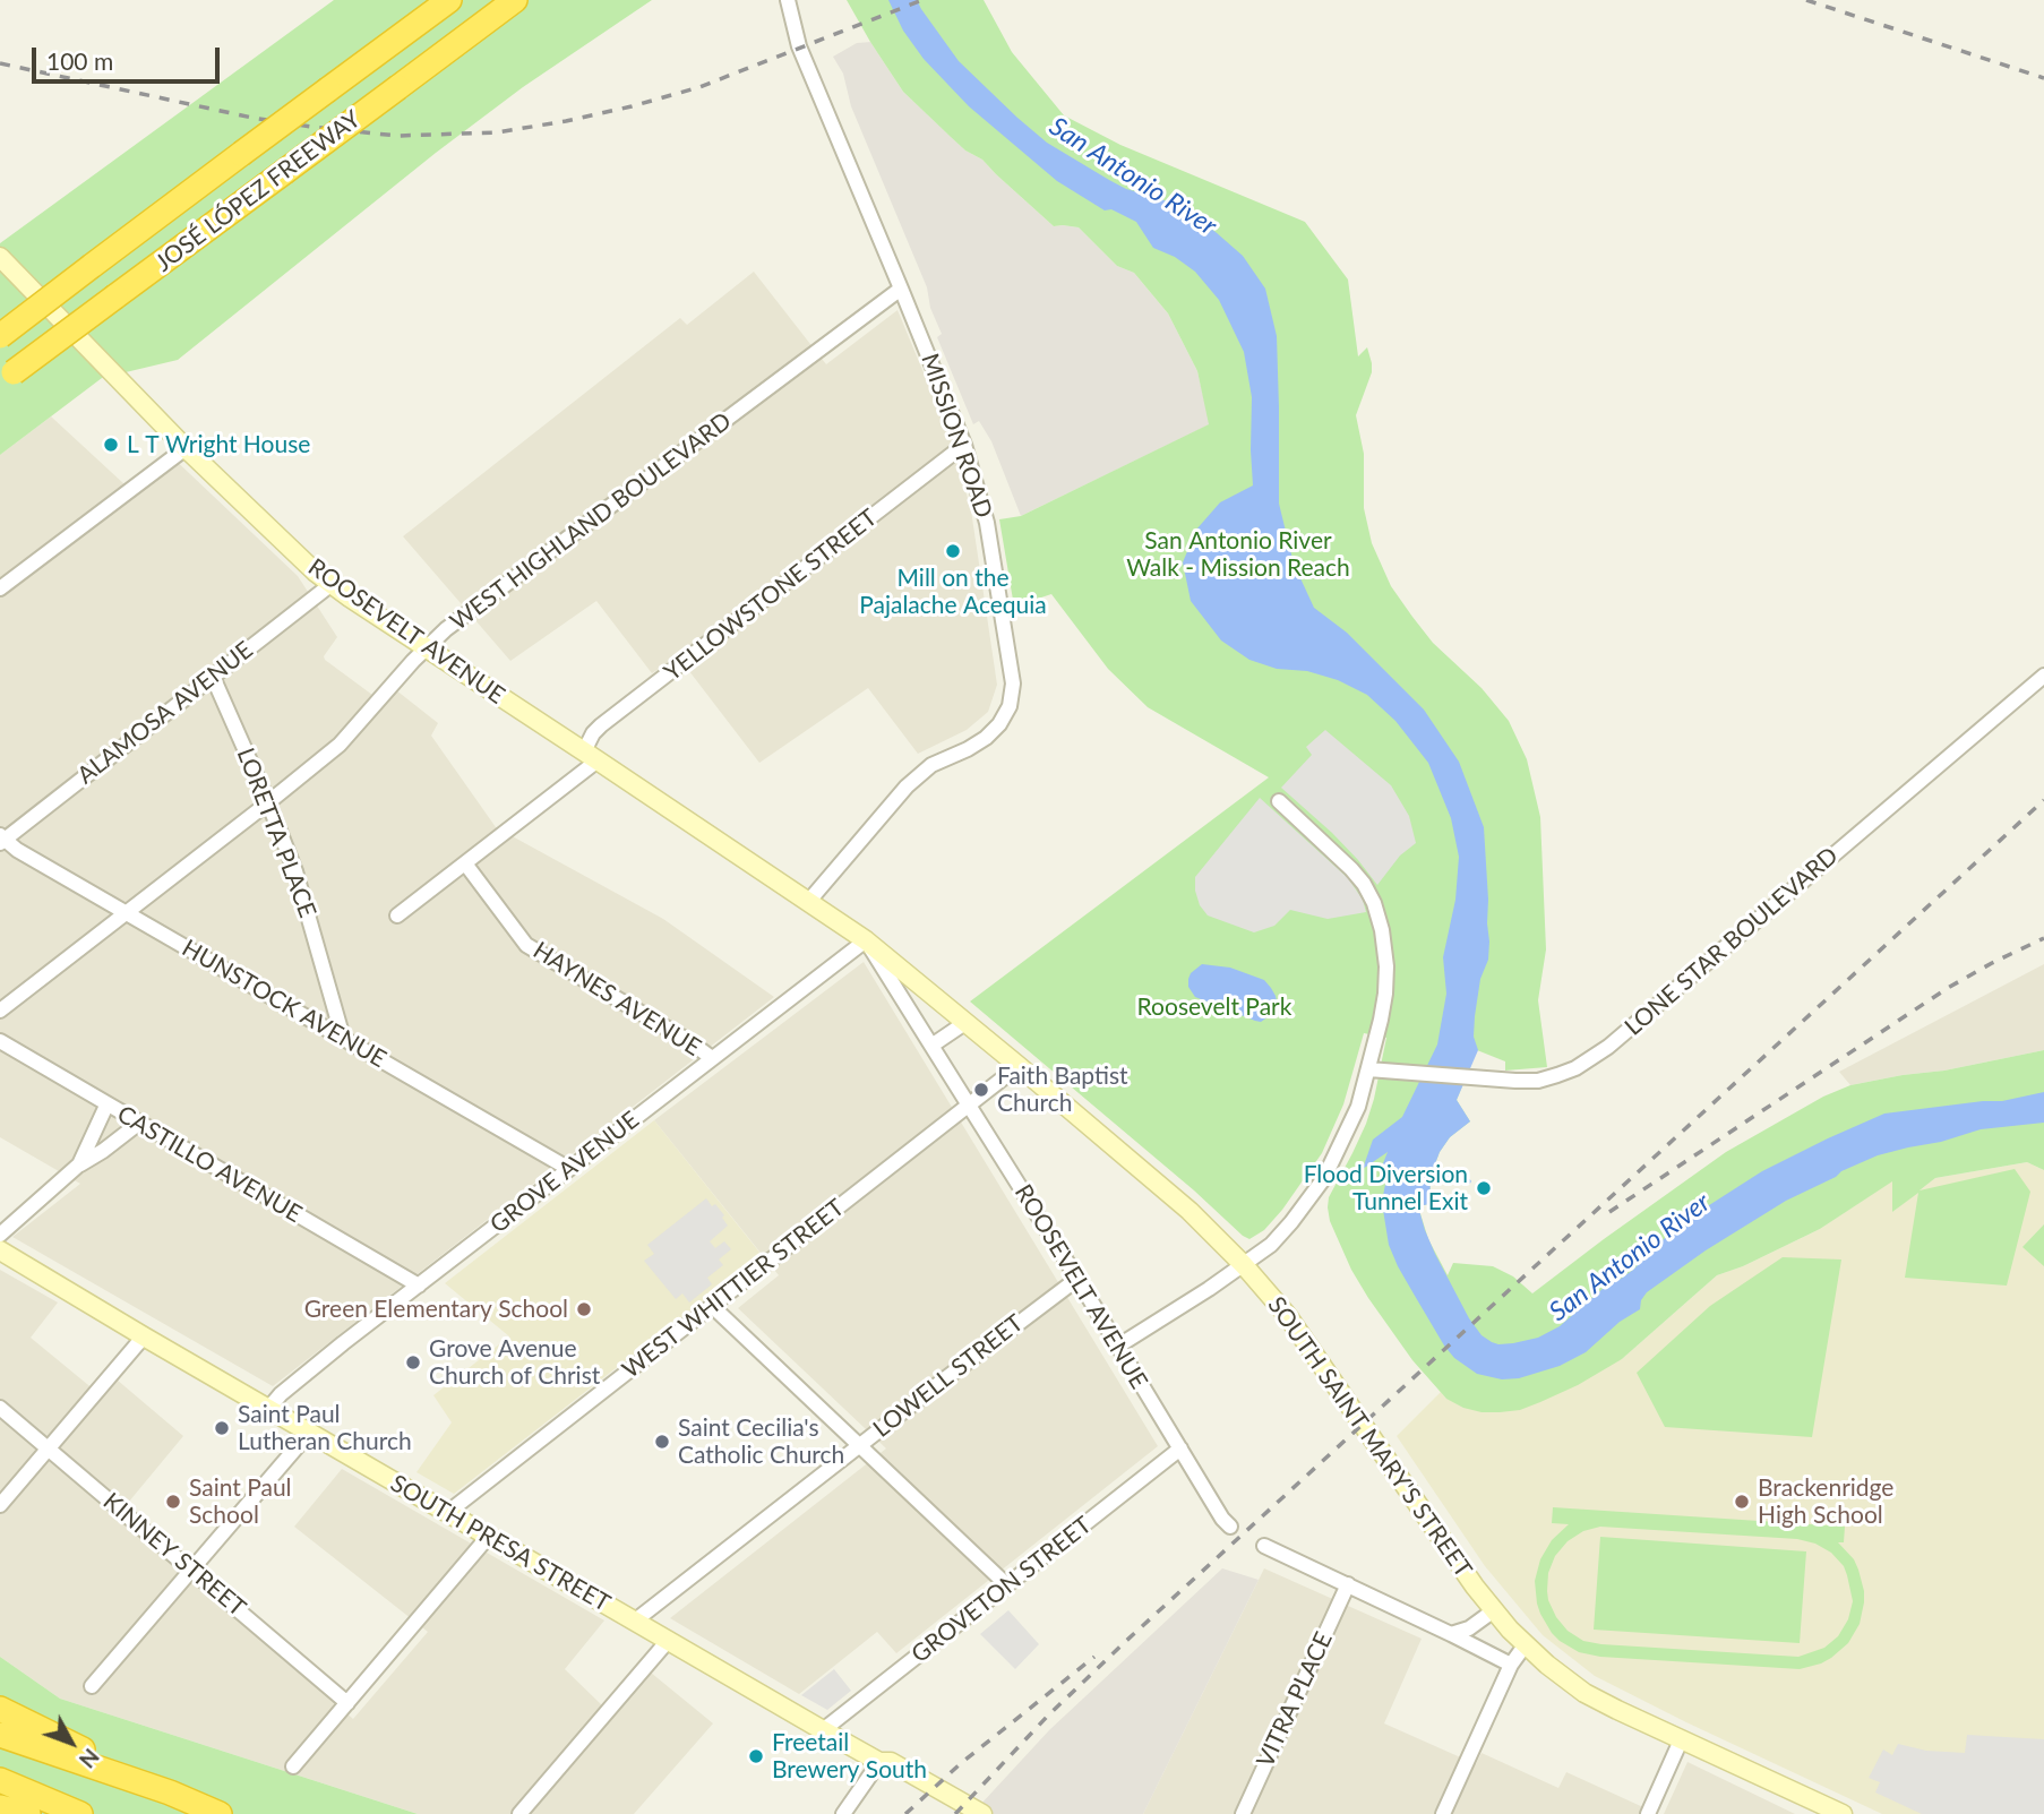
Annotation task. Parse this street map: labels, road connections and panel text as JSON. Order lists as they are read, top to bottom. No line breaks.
{"streets":{"highway":["JOSÉ LÓPEZ FREEWAY"],"main road":["ROOSEVELT AVENUE","SOUTH SAINT MARY'S STREET","SOUTH PRESA STREET"],"street":["MISSION ROAD","WEST HIGHLAND BOULEVARD","YELLOWSTONE STREET","ALAMOSA AVENUE","LORETTA PLACE","LONE STAR BOULEVARD","HAYNES AVENUE","HUNSTOCK AVENUE","CASTILLO AVENUE","GROVE AVENUE","WEST WHITTIER STREET","LOWELL STREET","KINNEY STREET","GROVETON STREET","VITRA PLACE"]},"crossings":[["MISSION ROAD","WEST HIGHLAND BOULEVARD"],["MISSION ROAD","YELLOWSTONE STREET"],["MISSION ROAD","ROOSEVELT AVENUE"],["WEST HIGHLAND BOULEVARD","ROOSEVELT AVENUE"],["WEST HIGHLAND BOULEVARD","LORETTA PLACE"],["WEST HIGHLAND BOULEVARD","HUNSTOCK AVENUE"],["YELLOWSTONE STREET","ROOSEVELT AVENUE"],["YELLOWSTONE STREET","HAYNES AVENUE"],["ROOSEVELT AVENUE","ALAMOSA AVENUE"],["ROOSEVELT AVENUE","GROVE AVENUE"],["ROOSEVELT AVENUE","WEST WHITTIER STREET"],["ROOSEVELT AVENUE","LOWELL STREET"],["ROOSEVELT AVENUE","SOUTH SAINT MARY'S STREET"],["ROOSEVELT AVENUE","GROVETON STREET"],["ALAMOSA AVENUE","LORETTA PLACE"],["ALAMOSA AVENUE","HUNSTOCK AVENUE"],["LORETTA PLACE","HUNSTOCK AVENUE"],["HAYNES AVENUE","GROVE AVENUE"],["HUNSTOCK AVENUE","GROVE AVENUE"],["CASTILLO AVENUE","GROVE AVENUE"],["GROVE AVENUE","SOUTH PRESA STREET"],["WEST WHITTIER STREET","SOUTH PRESA STREET"],["LOWELL STREET","SOUTH PRESA STREET"],["SOUTH PRESA STREET","GROVETON STREET"]],"water":["San Antonio River"],"parks":["San Antonio River Walk - Mission Reach","Roosevelt Park"],"places":["L T Wright House","Mill on the Pajalache Acequia","Faith Baptist Church","Flood Diversion Tunnel Exit","Green Elementary School","Grove Avenue Church of Christ","Saint Paul Lutheran Church","Saint Cecilia's Catholic Church","Saint Paul School","Brackenridge High School","Freetail Brewery South"],"scale_bar":"100 m","north":"bottom right"}
